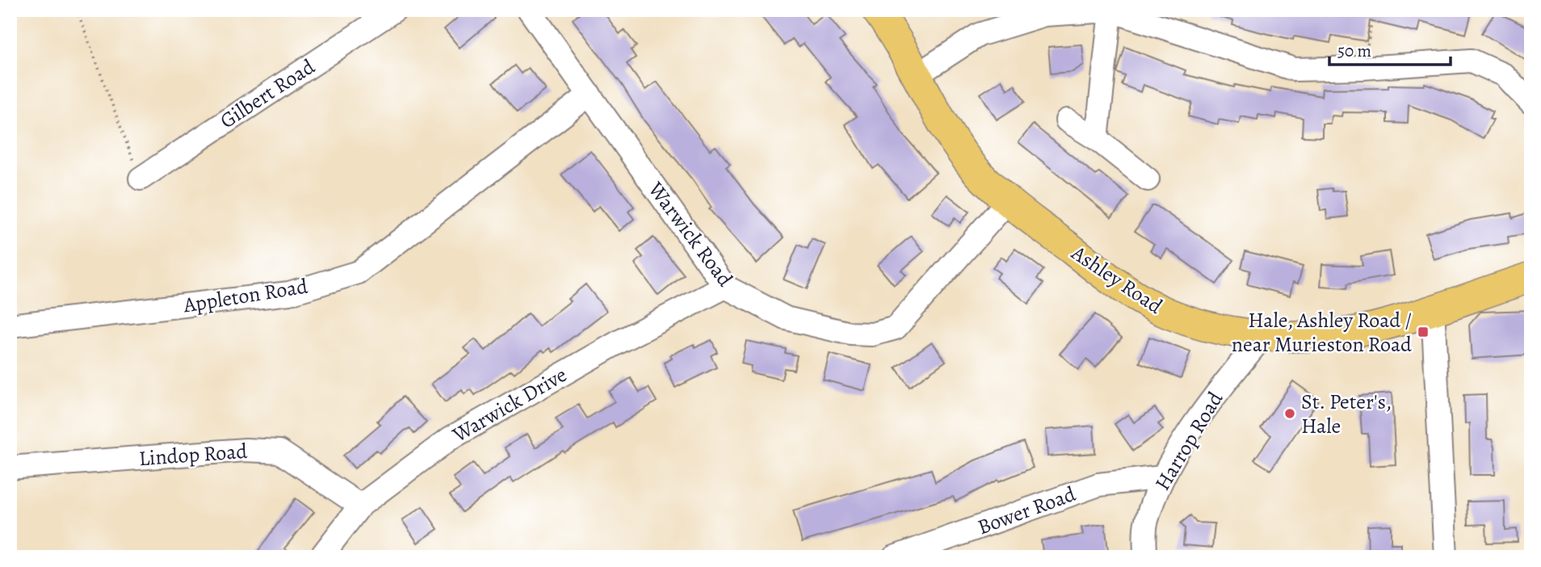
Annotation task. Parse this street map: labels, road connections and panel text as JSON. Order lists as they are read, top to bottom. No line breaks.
{"streets":{"main road":["Ashley Road"],"street":["Gilbert Road","Warwick Road","Appleton Road","Warwick Drive","Harrop Road","Lindop Road","Bower Road"]},"crossings":[["Warwick Road","Ashley Road"],["Warwick Road","Appleton Road"],["Warwick Road","Warwick Drive"],["Ashley Road","Harrop Road"],["Warwick Drive","Lindop Road"],["Harrop Road","Bower Road"]],"places":{"transit":["Hale, Ashley Road / near Murieston Road"],"other":["St. Peter's, Hale"]},"scale_bar":"50 m"}
